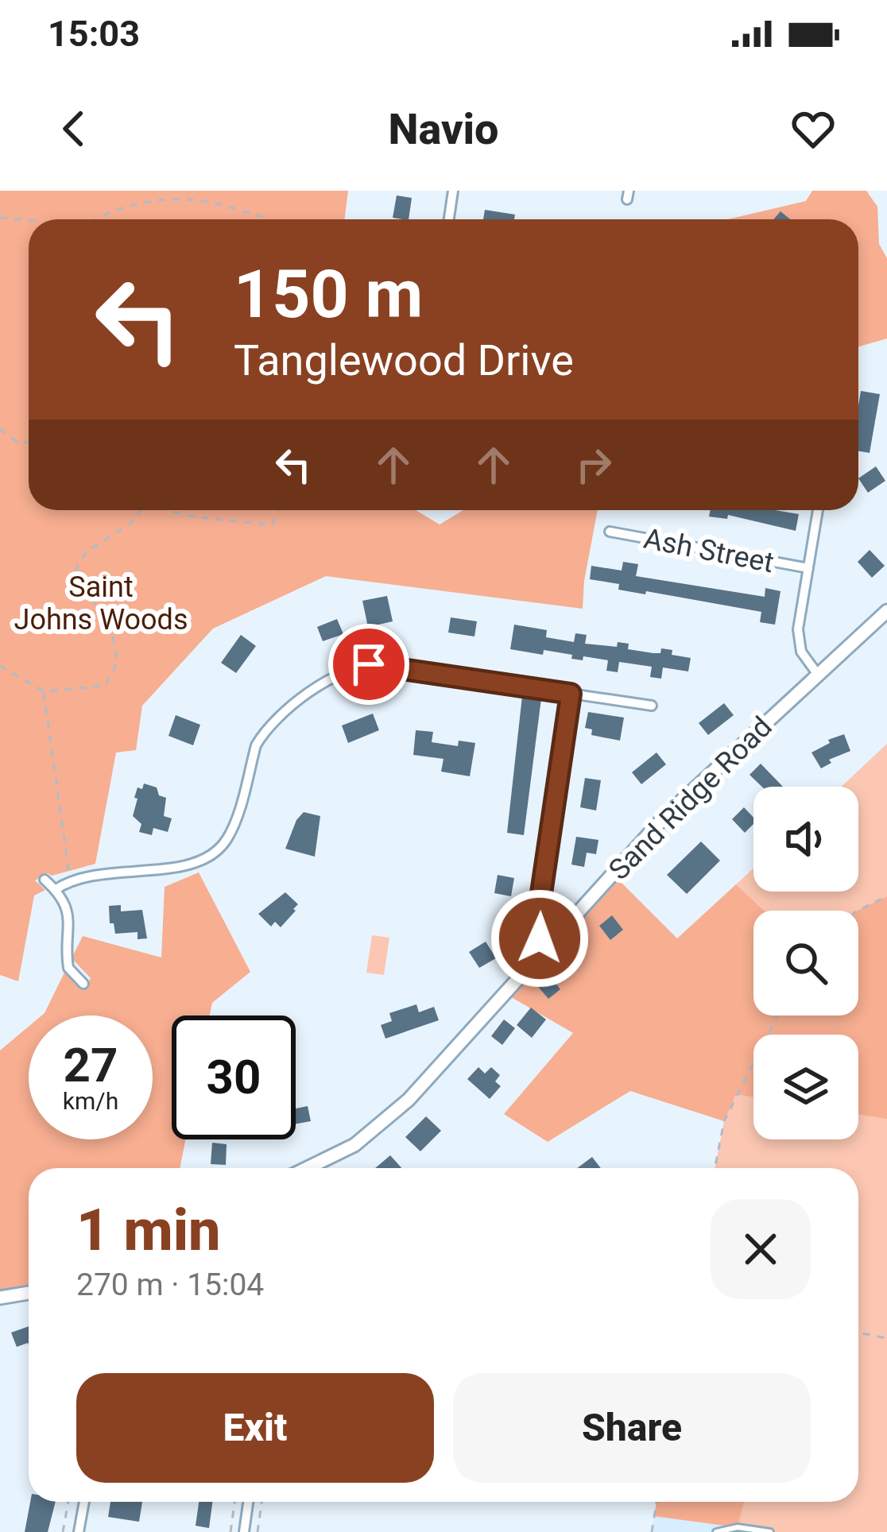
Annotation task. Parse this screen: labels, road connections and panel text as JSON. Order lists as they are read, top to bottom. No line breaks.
{"streets":{"street":["Ash Street","Sand Ridge Road"]},"parks":["Saint Johns Woods"],"page":{"status":"15:03","header":"Navio","turn":["150 m","Tanglewood Drive"],"speed":"27 km/h","limit":"30","heading":["1 min","270 m · 15:04"],"buttons":["Exit","Share"]}}
